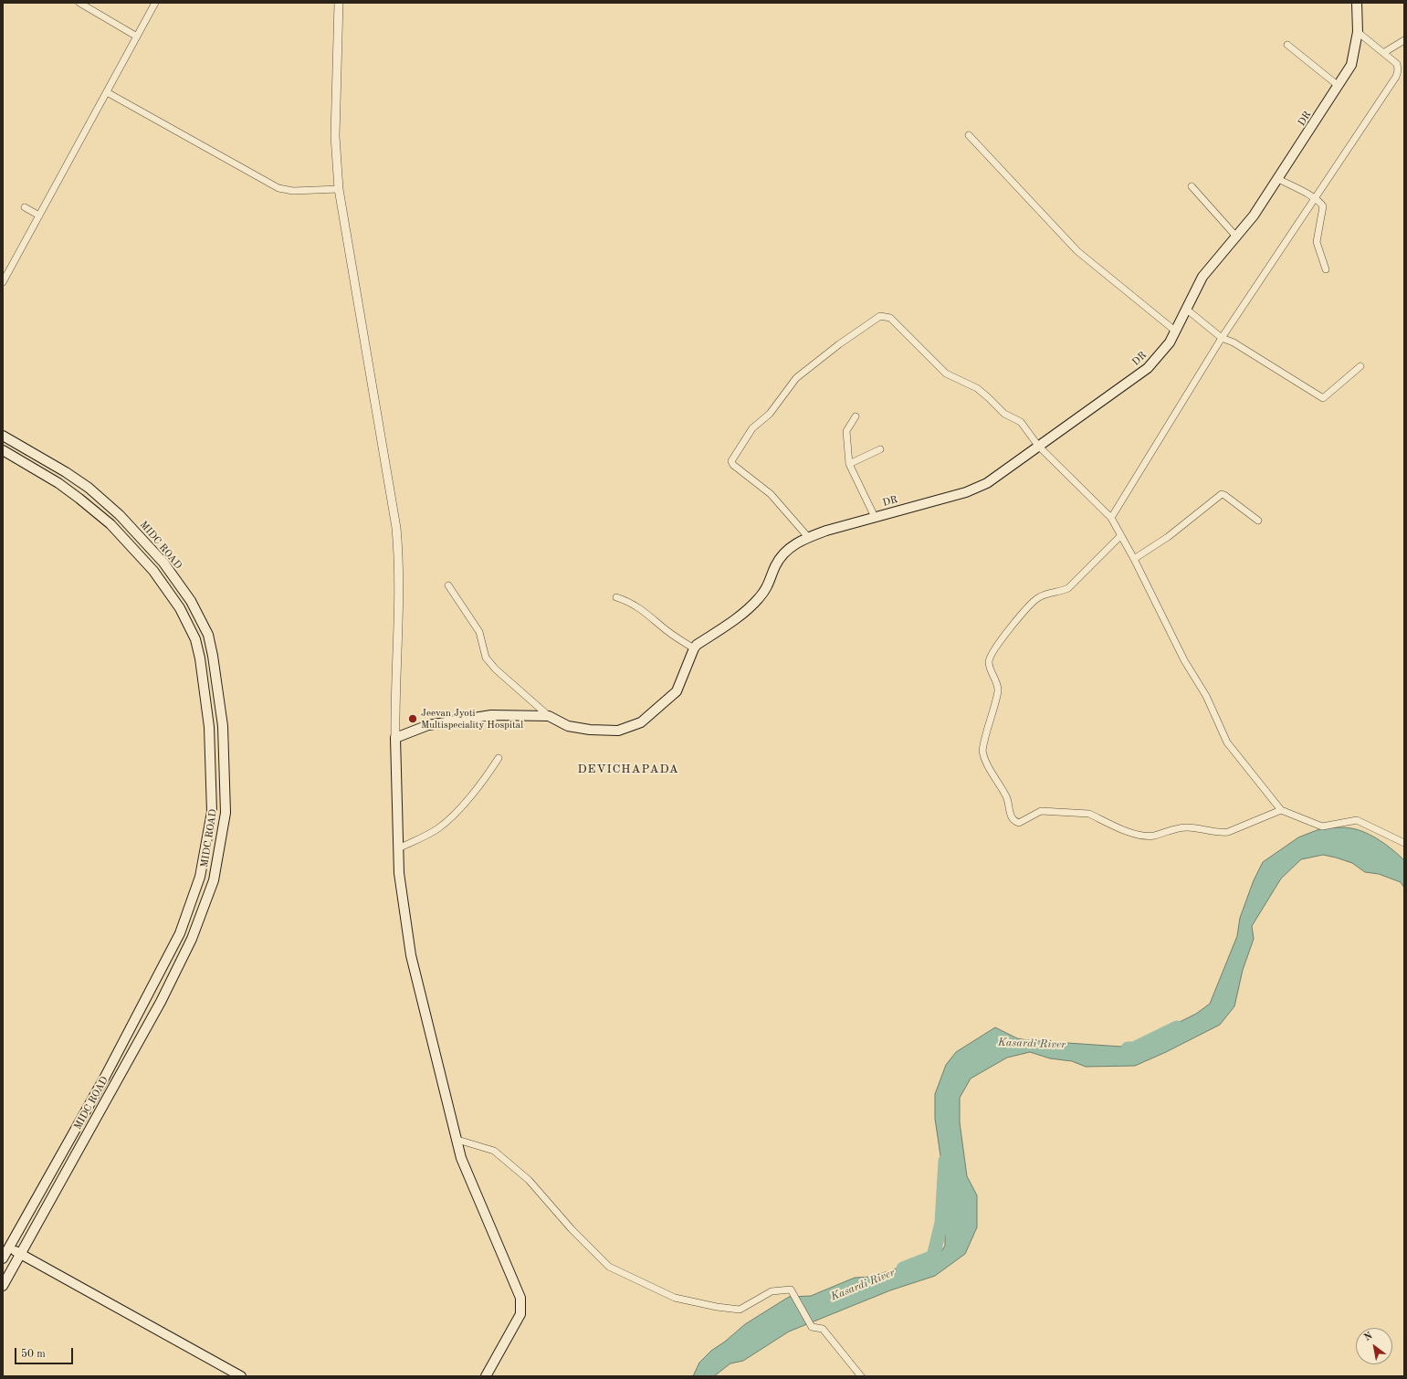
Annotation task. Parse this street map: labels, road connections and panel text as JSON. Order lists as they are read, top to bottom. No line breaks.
{"streets":{"main road":["DR","MIDC ROAD"]},"districts":["DEVICHAPADA"],"water":["Kasardi River"],"places":["Jeevan Jyoti Multispeciality Hospital"],"scale_bar":"50 m","north":"top left"}
